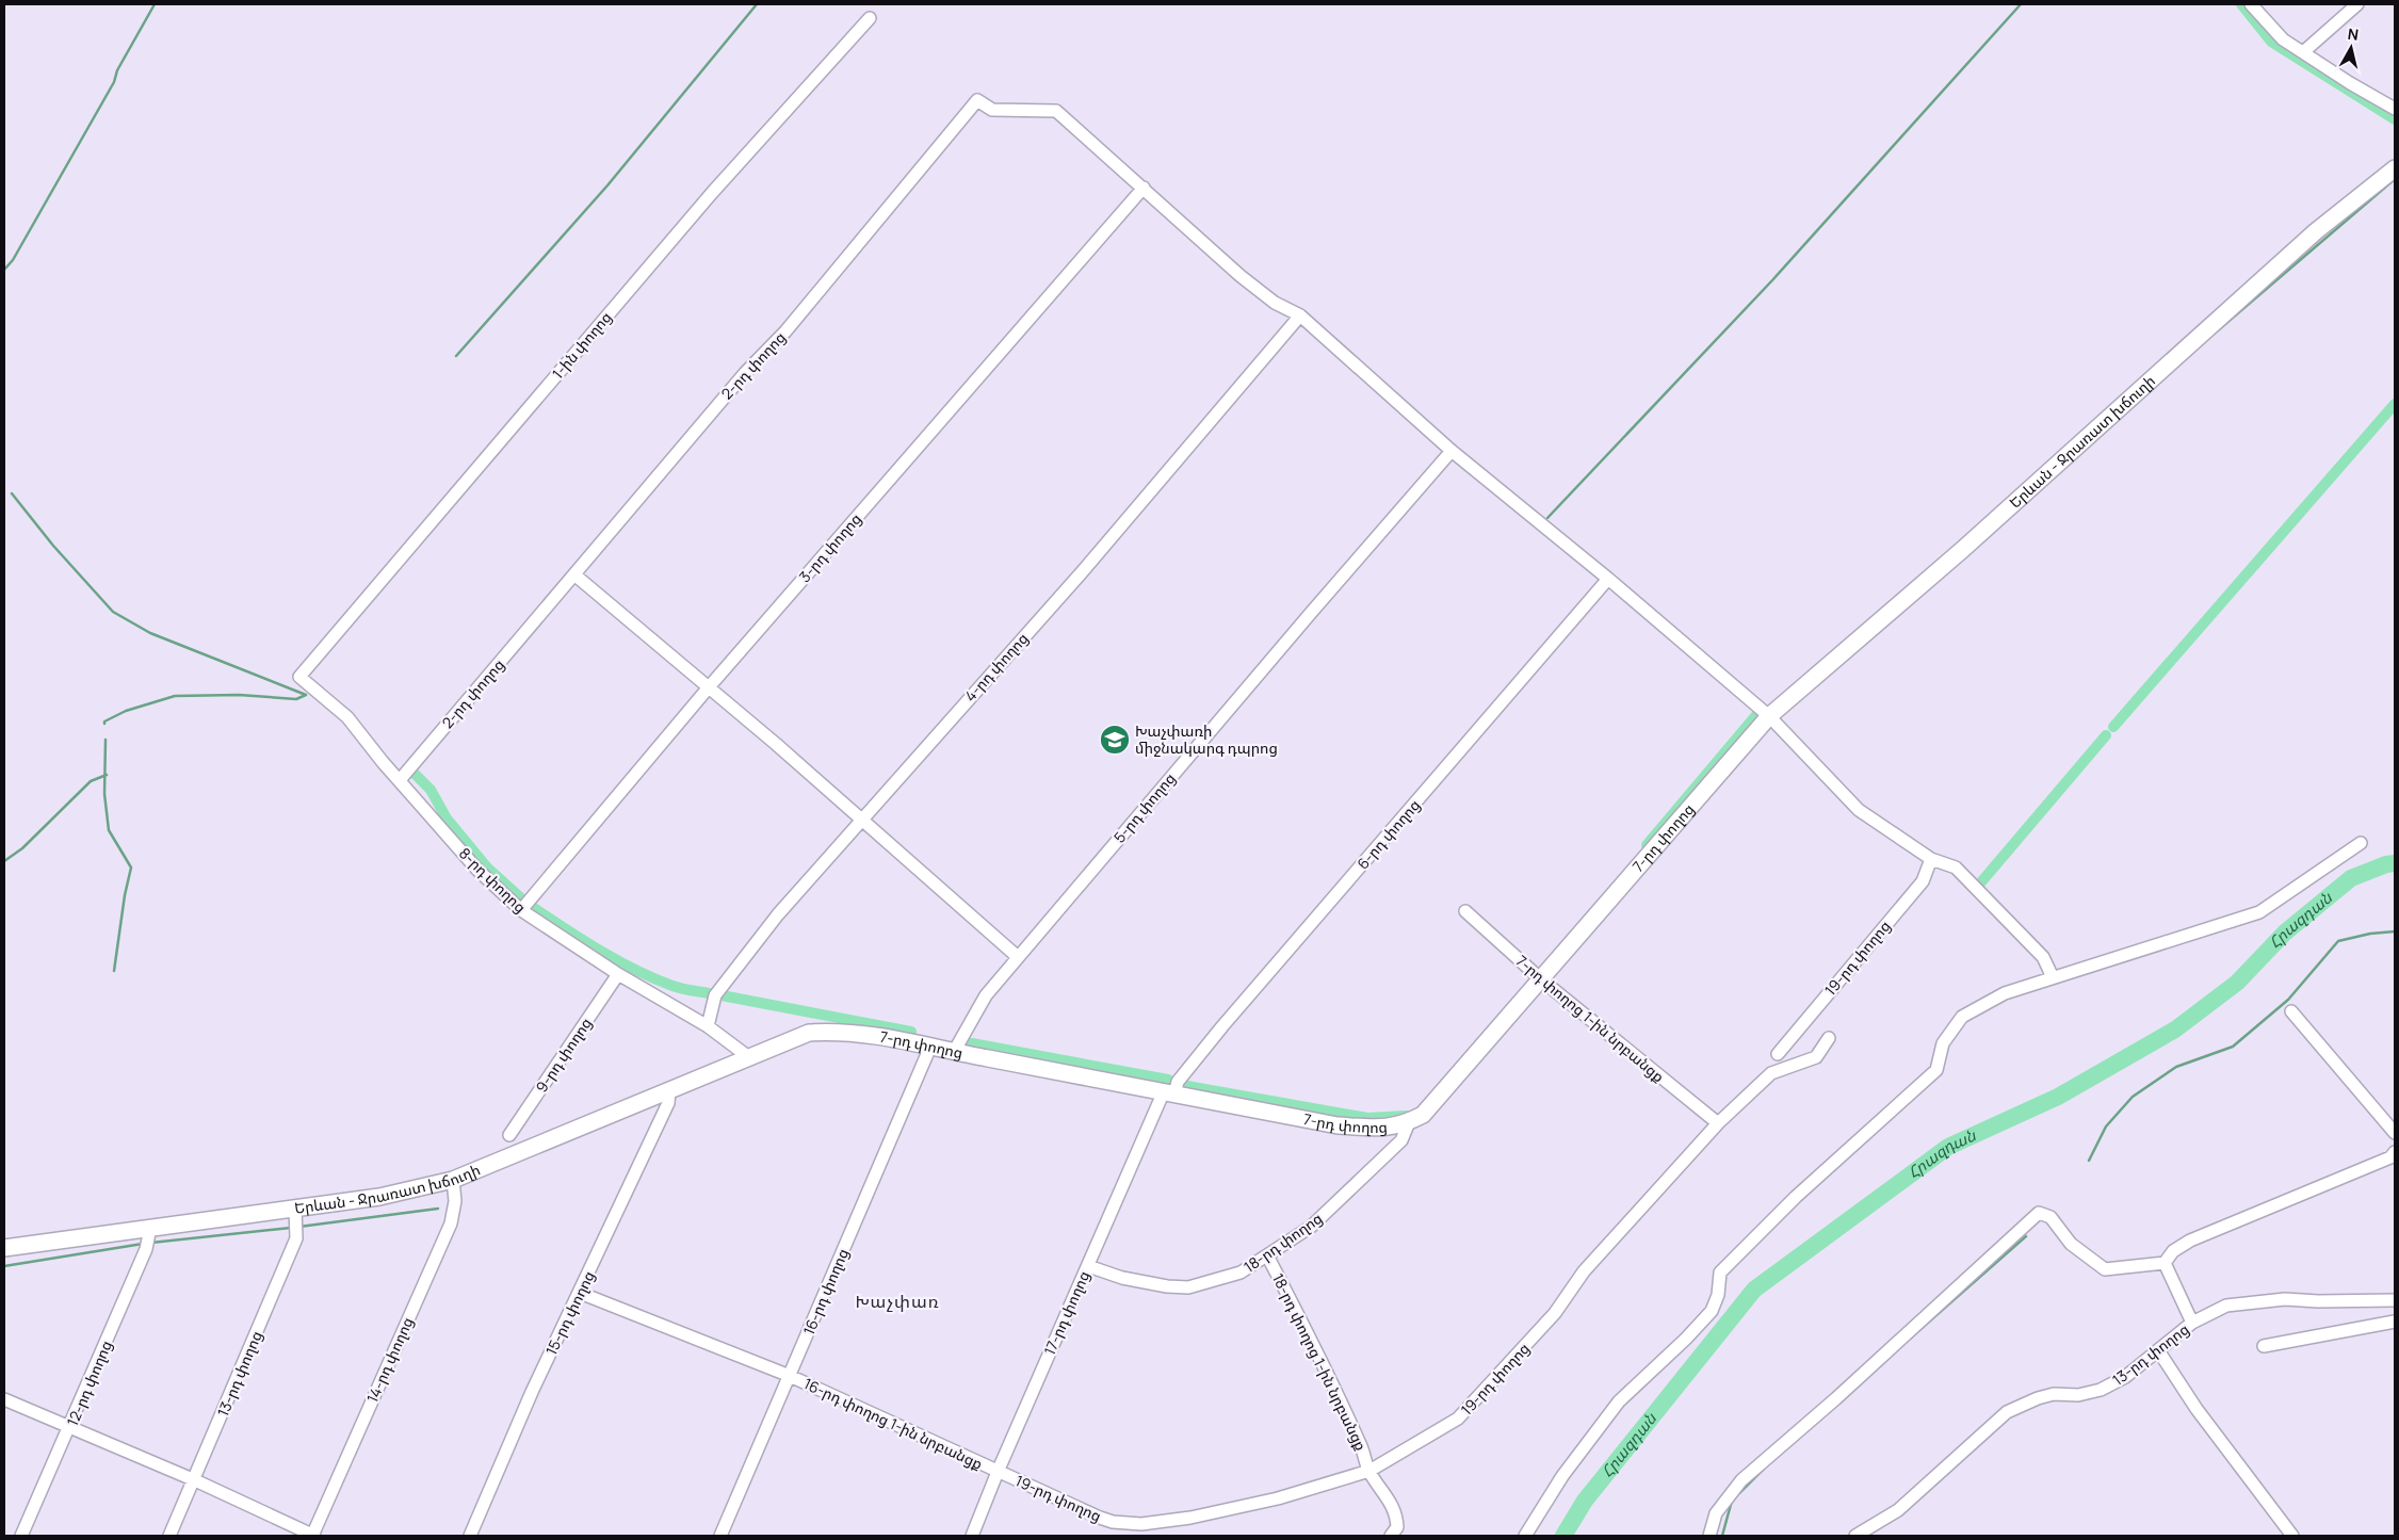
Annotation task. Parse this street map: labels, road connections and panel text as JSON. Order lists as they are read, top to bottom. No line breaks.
{"streets":{"main road":["Երևան - Ջրառատ խճուղի","7-րդ փողոց"],"street":["1-ին փողոց","2-րդ փողոց","3-րդ փողոց","4-րդ փողոց","5-րդ փողոց","6-րդ փողոց","8-րդ փողոց","19-րդ փողոց","7-րդ փողոց 1-ին նրբանցք","9-րդ փողոց","18-րդ փողոց","16-րդ փողոց","15-րդ փողոց","17-րդ փողոց","13-րդ փողոց","14-րդ փողոց","18-րդ փողոց 1-ին նրբանցք","12-րդ փողոց","16-րդ փողոց 1-ին նրբանցք"]},"crossings":[["1-ին փողոց","8-րդ փողոց"],["2-րդ փողոց","3-րդ փողոց"],["2-րդ փողոց","8-րդ փողոց"],["Երևան - Ջրառատ խճուղի","7-րդ փողոց"],["Երևան - Ջրառատ խճուղի","8-րդ փողոց"],["Երևան - Ջրառատ խճուղի","15-րդ փողոց"],["Երևան - Ջրառատ խճուղի","13-րդ փողոց"],["Երևան - Ջրառատ խճուղի","14-րդ փողոց"],["Երևան - Ջրառատ խճուղի","12-րդ փողոց"],["3-րդ փողոց","8-րդ փողոց"],["4-րդ փողոց","8-րդ փողոց"],["5-րդ փողոց","7-րդ փողոց"],["6-րդ փողոց","7-րդ փողոց"],["6-րդ փողոց","17-րդ փողոց"],["7-րդ փողոց","8-րդ փողոց"],["7-րդ փողոց","7-րդ փողոց 1-ին նրբանցք"],["7-րդ փողոց","18-րդ փողոց"],["7-րդ փողոց","16-րդ փողոց"],["7-րդ փողոց","17-րդ փողոց"],["8-րդ փողոց","9-րդ փողոց"],["19-րդ փողոց","7-րդ փողոց 1-ին նրբանցք"],["19-րդ փողոց","17-րդ փողոց"],["19-րդ փողոց","18-րդ փողոց 1-ին նրբանցք"],["19-րդ փողոց","16-րդ փողոց 1-ին նրբանցք"],["18-րդ փողոց","17-րդ փողոց"],["18-րդ փողոց","18-րդ փողոց 1-ին նրբանցք"],["16-րդ փողոց","16-րդ փողոց 1-ին նրբանցք"],["15-րդ փողոց","16-րդ փողոց 1-ին նրբանցք"],["17-րդ փողոց","16-րդ փողոց 1-ին նրբանցք"]],"districts":["Խաչփառ"],"water":["Հրազդան"],"places":{"school or university":["Խաչփառի միջնակարգ դպրոց"]},"north":"top"}
